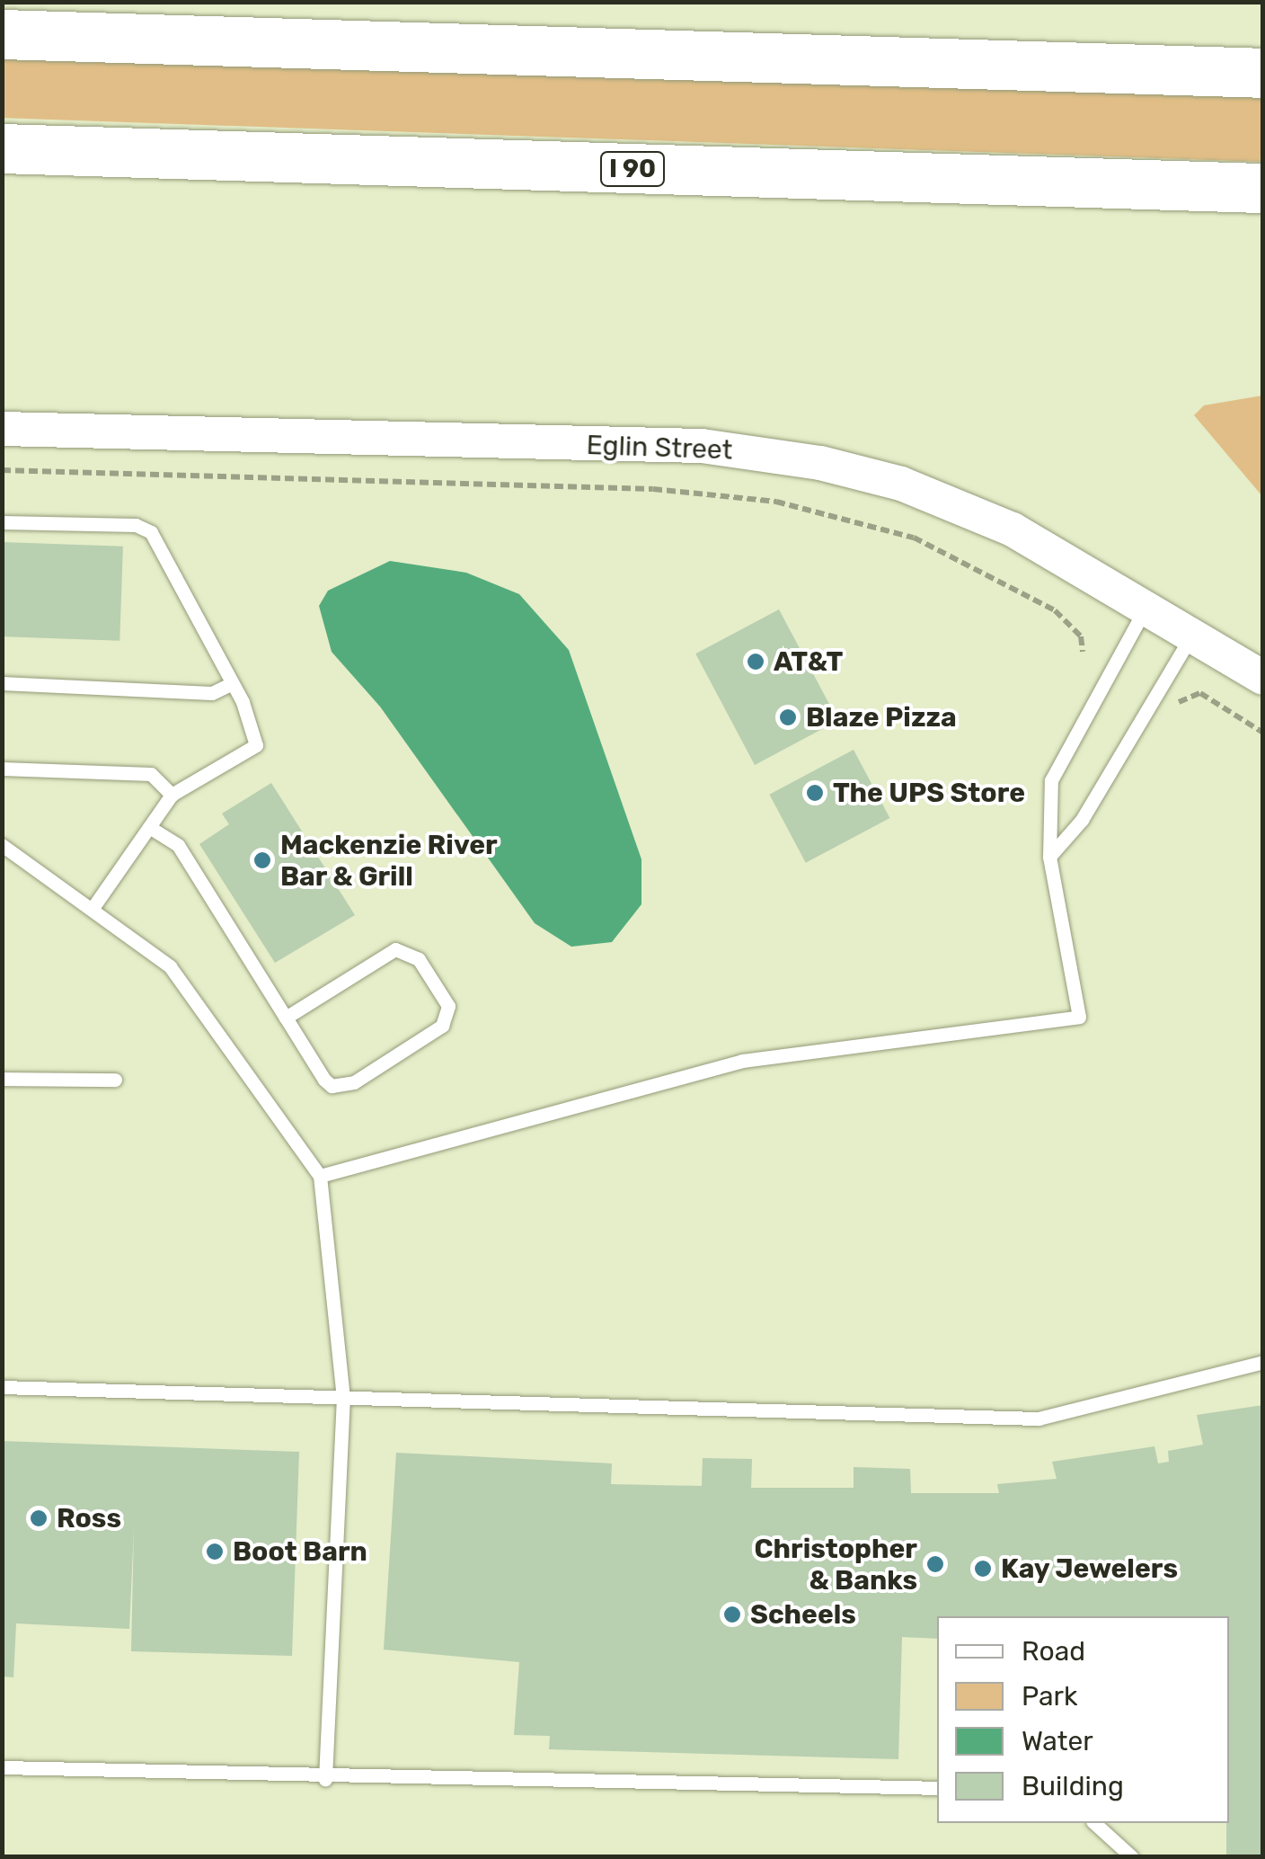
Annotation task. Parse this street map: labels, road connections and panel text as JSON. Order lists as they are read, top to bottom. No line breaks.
{"streets":{"highway":["I 90"],"street":["Eglin Street"]},"places":["AT&T","Blaze Pizza","The UPS Store","Mackenzie River Bar & Grill","Ross","Boot Barn","Christopher & Banks","Kay Jewelers","Scheels"],"legend":["Road","Park","Water","Building"]}
